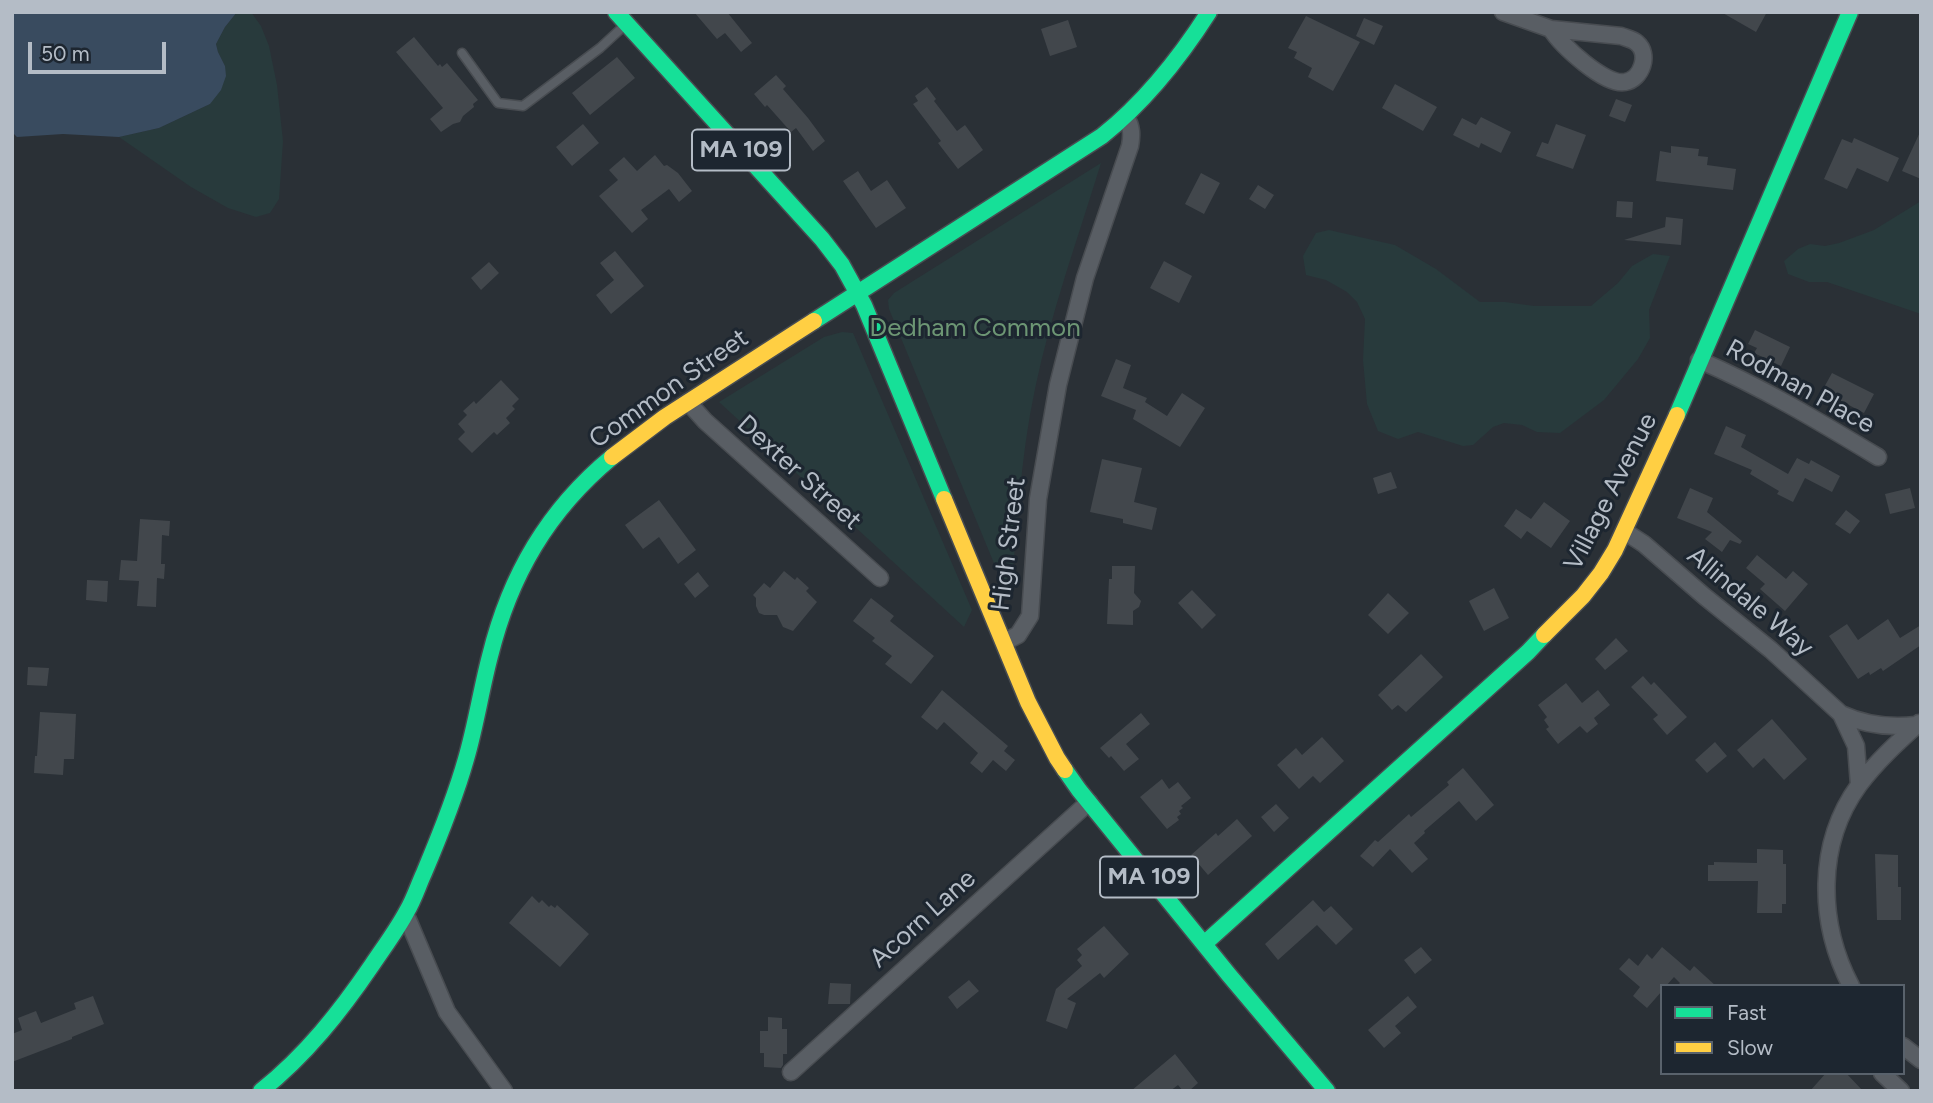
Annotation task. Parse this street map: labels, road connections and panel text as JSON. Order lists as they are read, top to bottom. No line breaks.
{"streets":{"main road":["MA 109","Common Street","Village Avenue","High Street"],"street":["Rodman Place","Dexter Street","Allindale Way","Acorn Lane"]},"crossings":[["MA 109","Common Street"],["MA 109","High Street"],["Rodman Place","Village Avenue"],["Common Street","Dexter Street"],["Common Street","High Street"],["Village Avenue","High Street"],["Village Avenue","Allindale Way"],["High Street","Acorn Lane"]],"parks":["Dedham Common"],"legend":["Fast","Slow"],"scale_bar":"50 m"}
